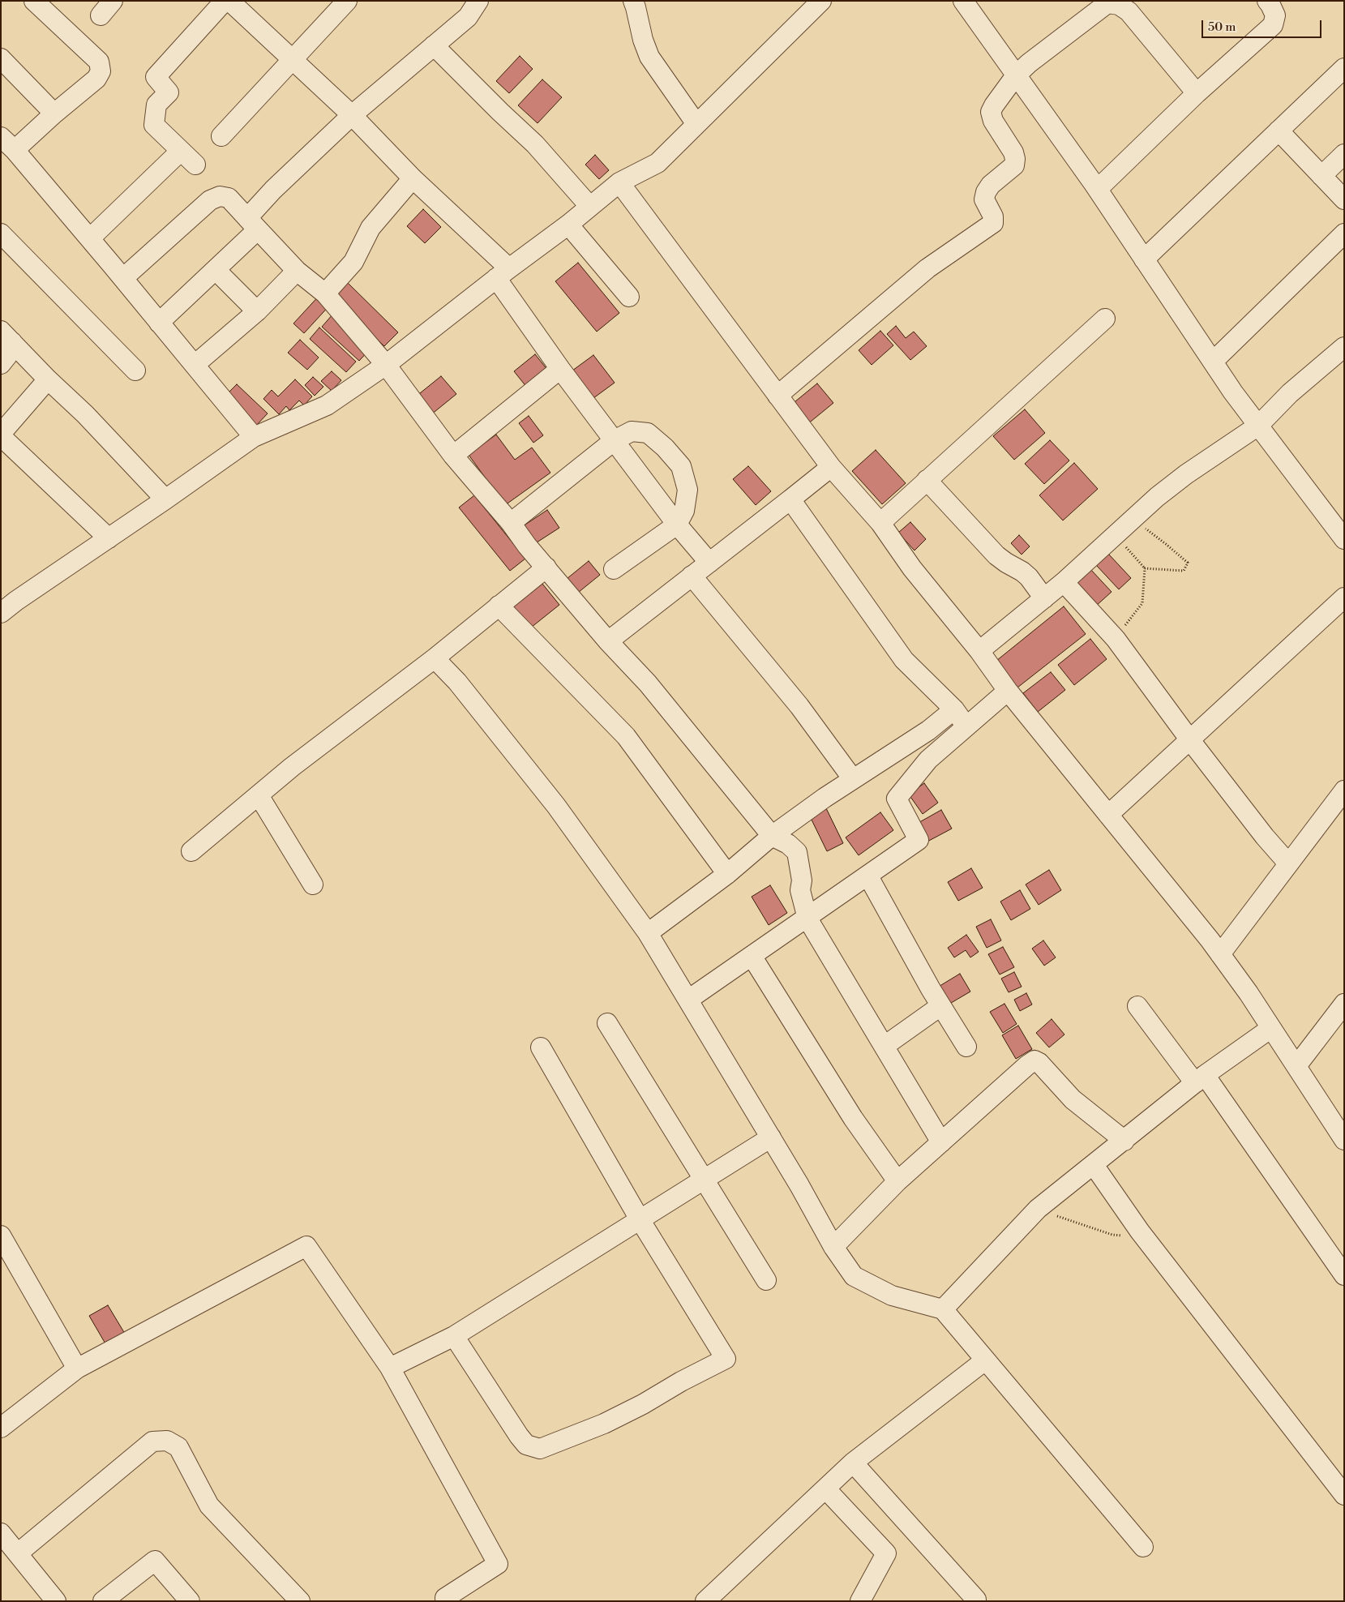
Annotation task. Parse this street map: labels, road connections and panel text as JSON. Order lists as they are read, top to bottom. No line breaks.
{"scale_bar":"50 m"}
